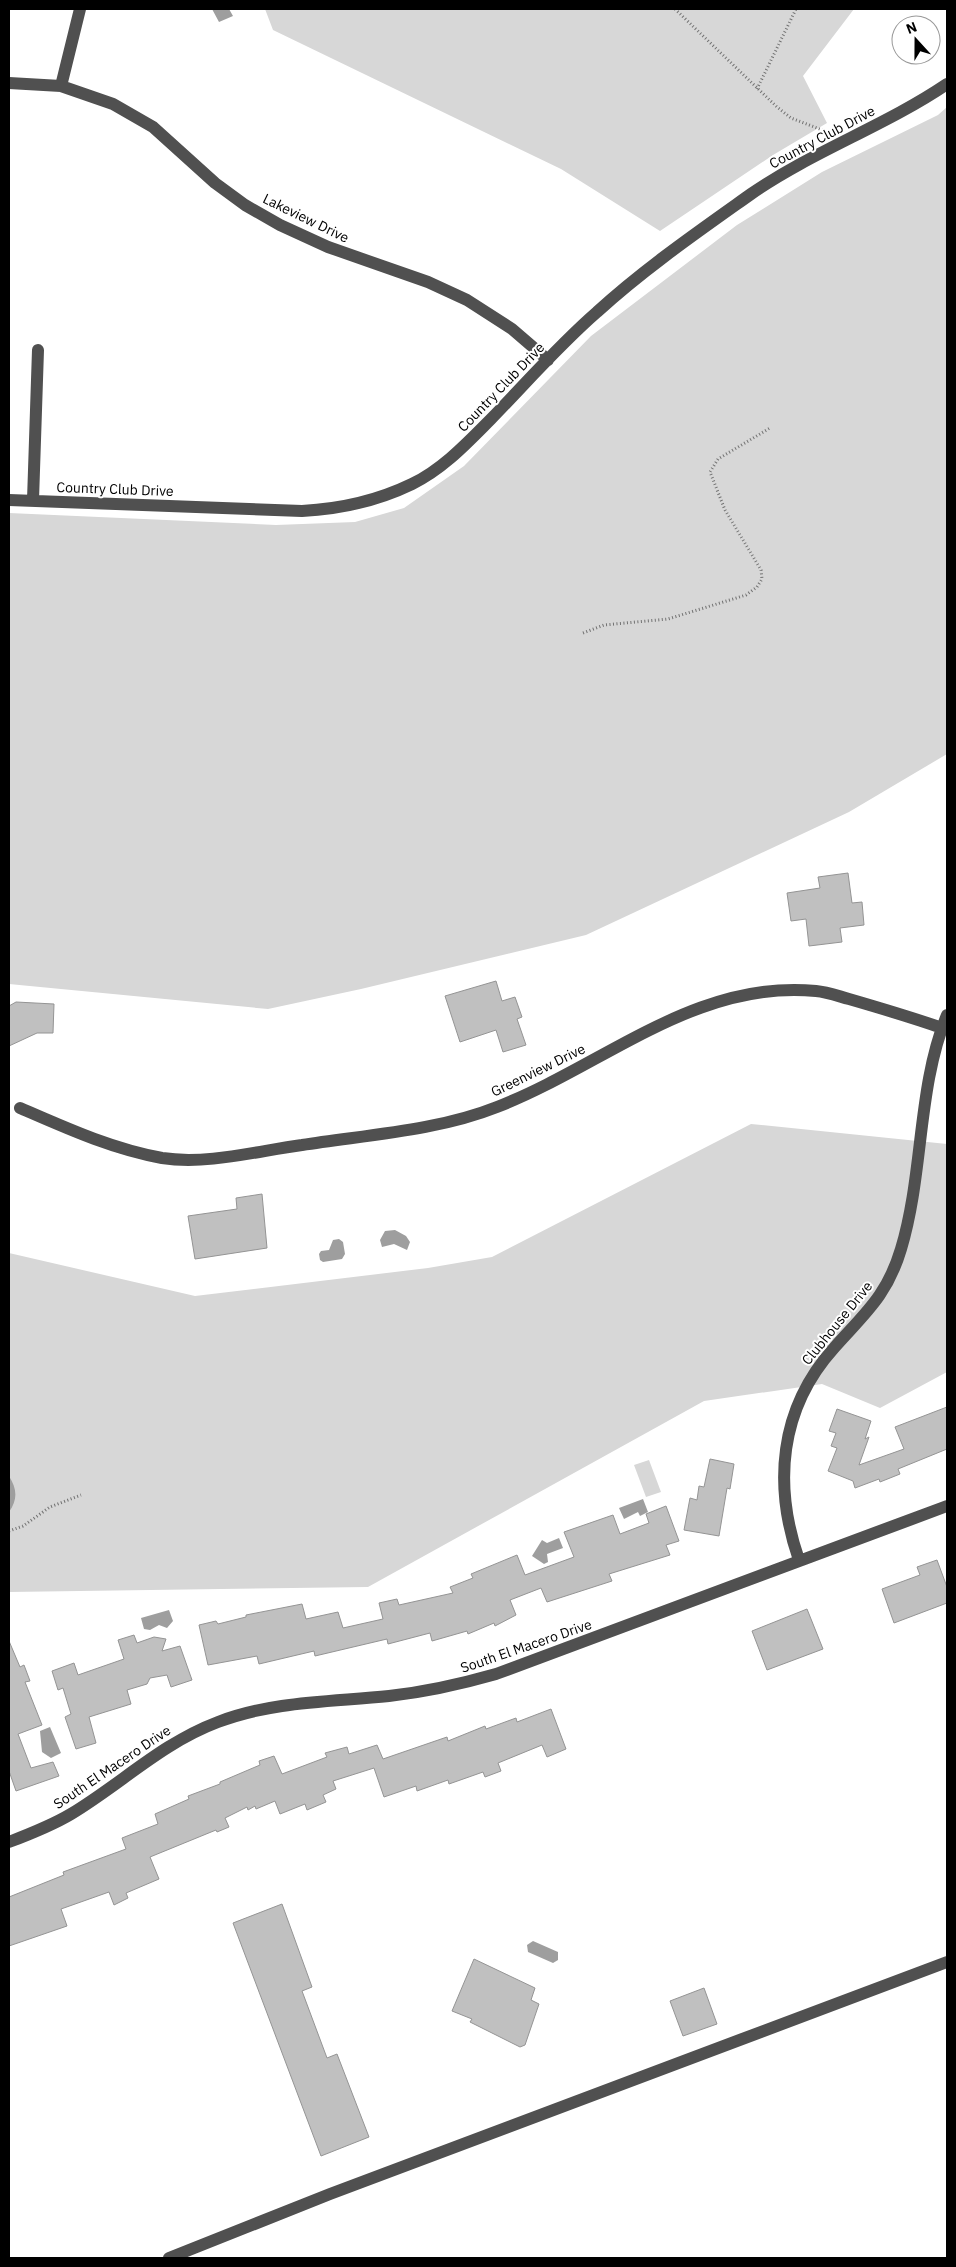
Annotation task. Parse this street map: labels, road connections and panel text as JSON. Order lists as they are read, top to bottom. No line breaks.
{"streets":{"street":["Country Club Drive","Lakeview Drive","Greenview Drive","Clubhouse Drive","South El Macero Drive"]},"crossings":[["Country Club Drive","Lakeview Drive"],["Greenview Drive","Clubhouse Drive"],["Clubhouse Drive","South El Macero Drive"]],"north":"top"}
